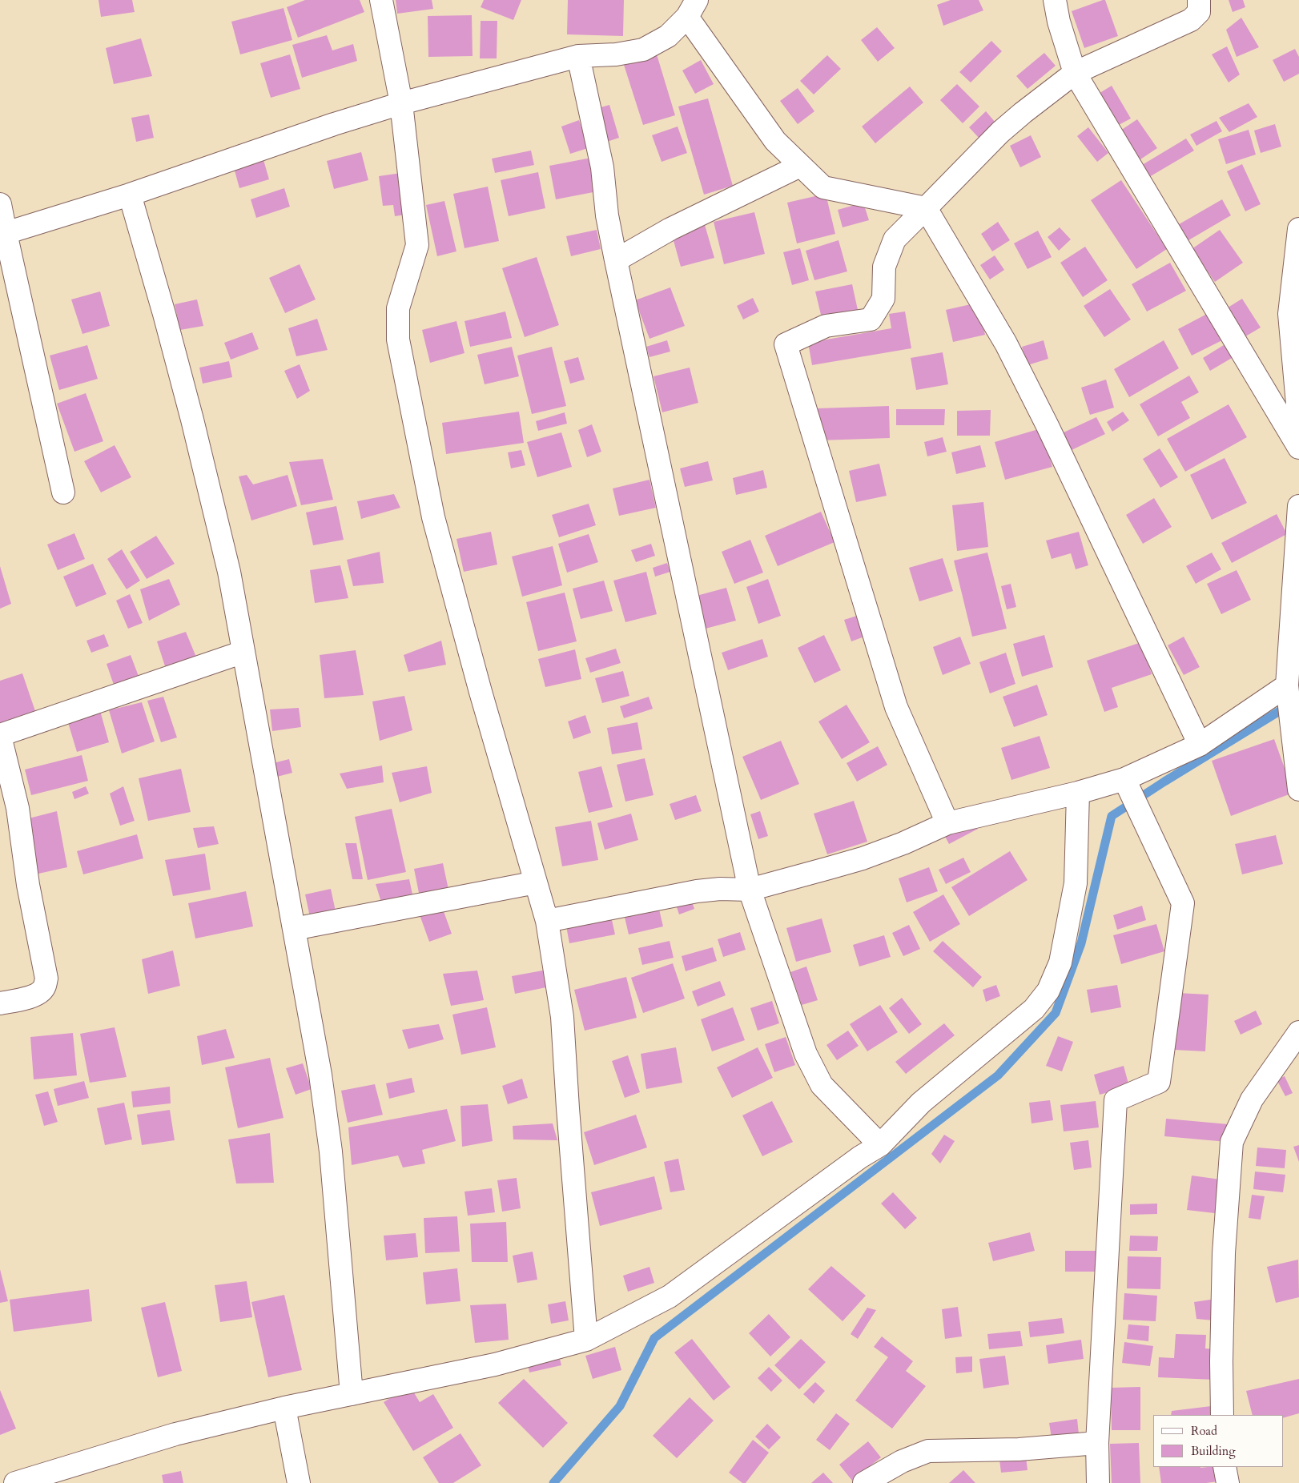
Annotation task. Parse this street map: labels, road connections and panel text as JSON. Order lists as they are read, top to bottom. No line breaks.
{"legend":["Road","Building"]}
